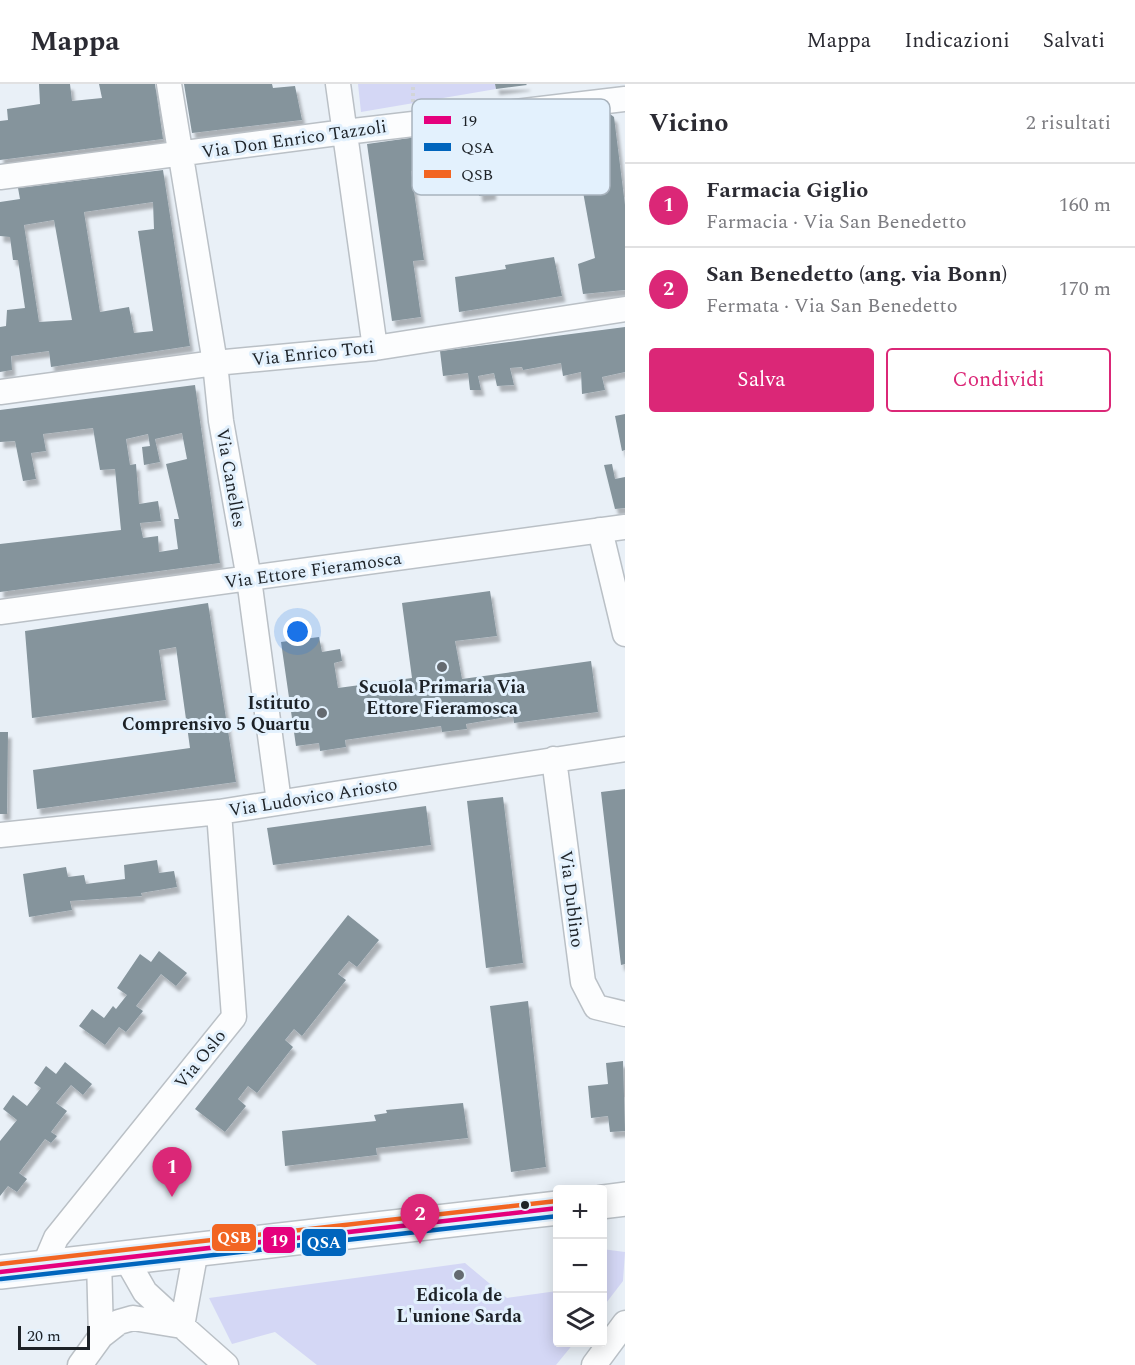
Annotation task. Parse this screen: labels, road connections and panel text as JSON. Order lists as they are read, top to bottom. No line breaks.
{"streets":{"street":["Via Don Enrico Tazzoli","Via Enrico Toti","Via Canelles","Via Ettore Fieramosca","Via Ludovico Ariosto","Via Dublino","Via Oslo"]},"crossings":[["Via Don Enrico Tazzoli","Via Canelles"],["Via Enrico Toti","Via Canelles"],["Via Canelles","Via Ettore Fieramosca"],["Via Canelles","Via Ludovico Ariosto"],["Via Ludovico Ariosto","Via Dublino"],["Via Ludovico Ariosto","Via Oslo"]],"places":["Scuola Primaria Via Ettore Fieramosca","Istituto Comprensivo 5 Quartu","Edicola de L'unione Sarda"],"lines":["transit line QSB","transit line 19","transit line QSA"],"legend":["19","QSA","QSB"],"scale_bar":"20 m","page":{"header":"Mappa","nav":["Mappa","Indicazioni","Salvati"],"heading":["Vicino","2 risultati"],"list":[{"mark":"1","name":"Farmacia Giglio","note":"Farmacia · Via San Benedetto","value":"160 m"},{"mark":"2","name":"San Benedetto (ang. via Bonn)","note":"Fermata · Via San Benedetto","value":"170 m"}],"buttons":["Salva","Condividi"],"pins":["1","2"],"map_buttons":["+","−"],"scale":"20 m"}}
